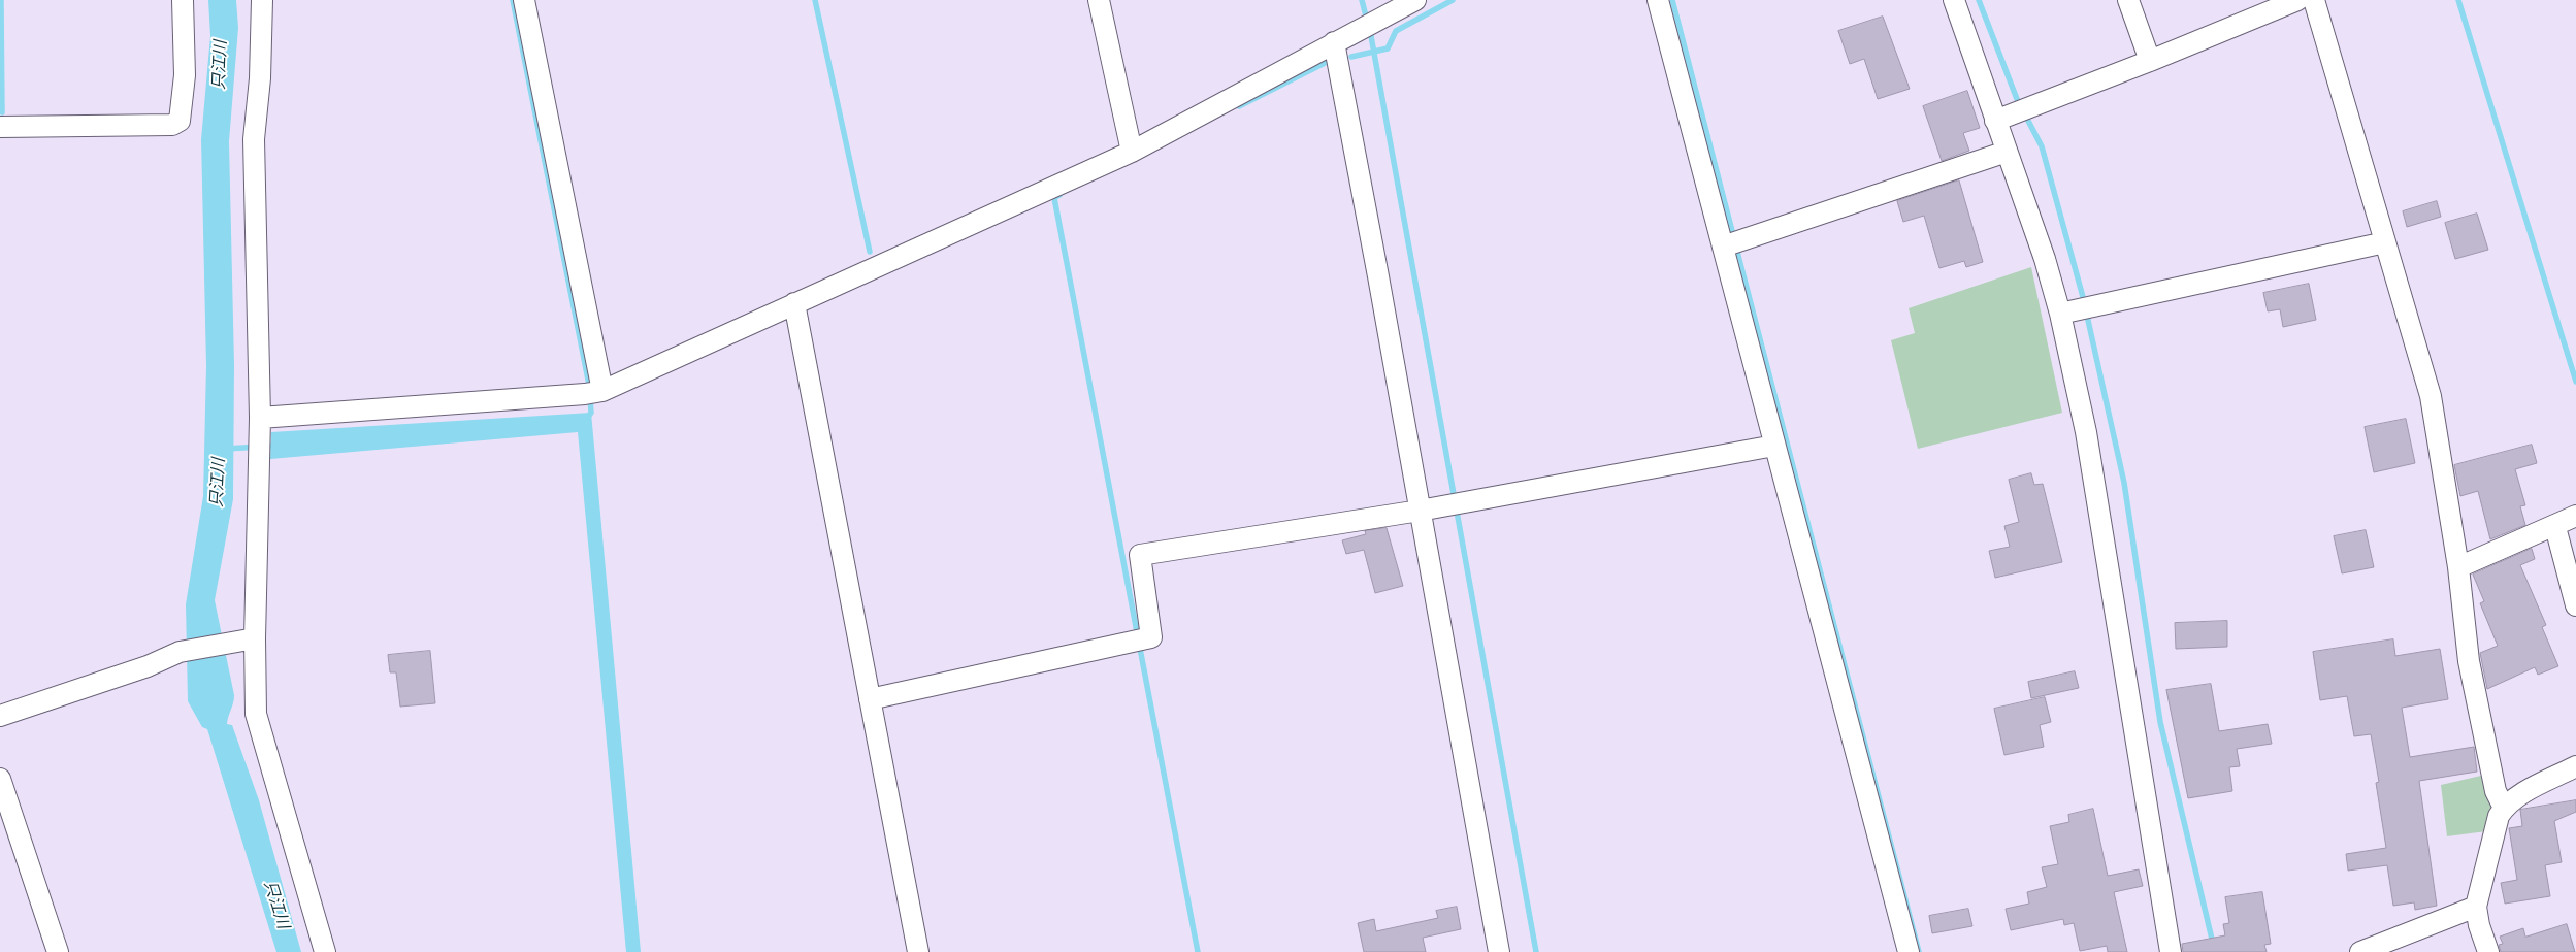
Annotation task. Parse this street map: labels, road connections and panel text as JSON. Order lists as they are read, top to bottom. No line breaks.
{"water":["只江川"]}
